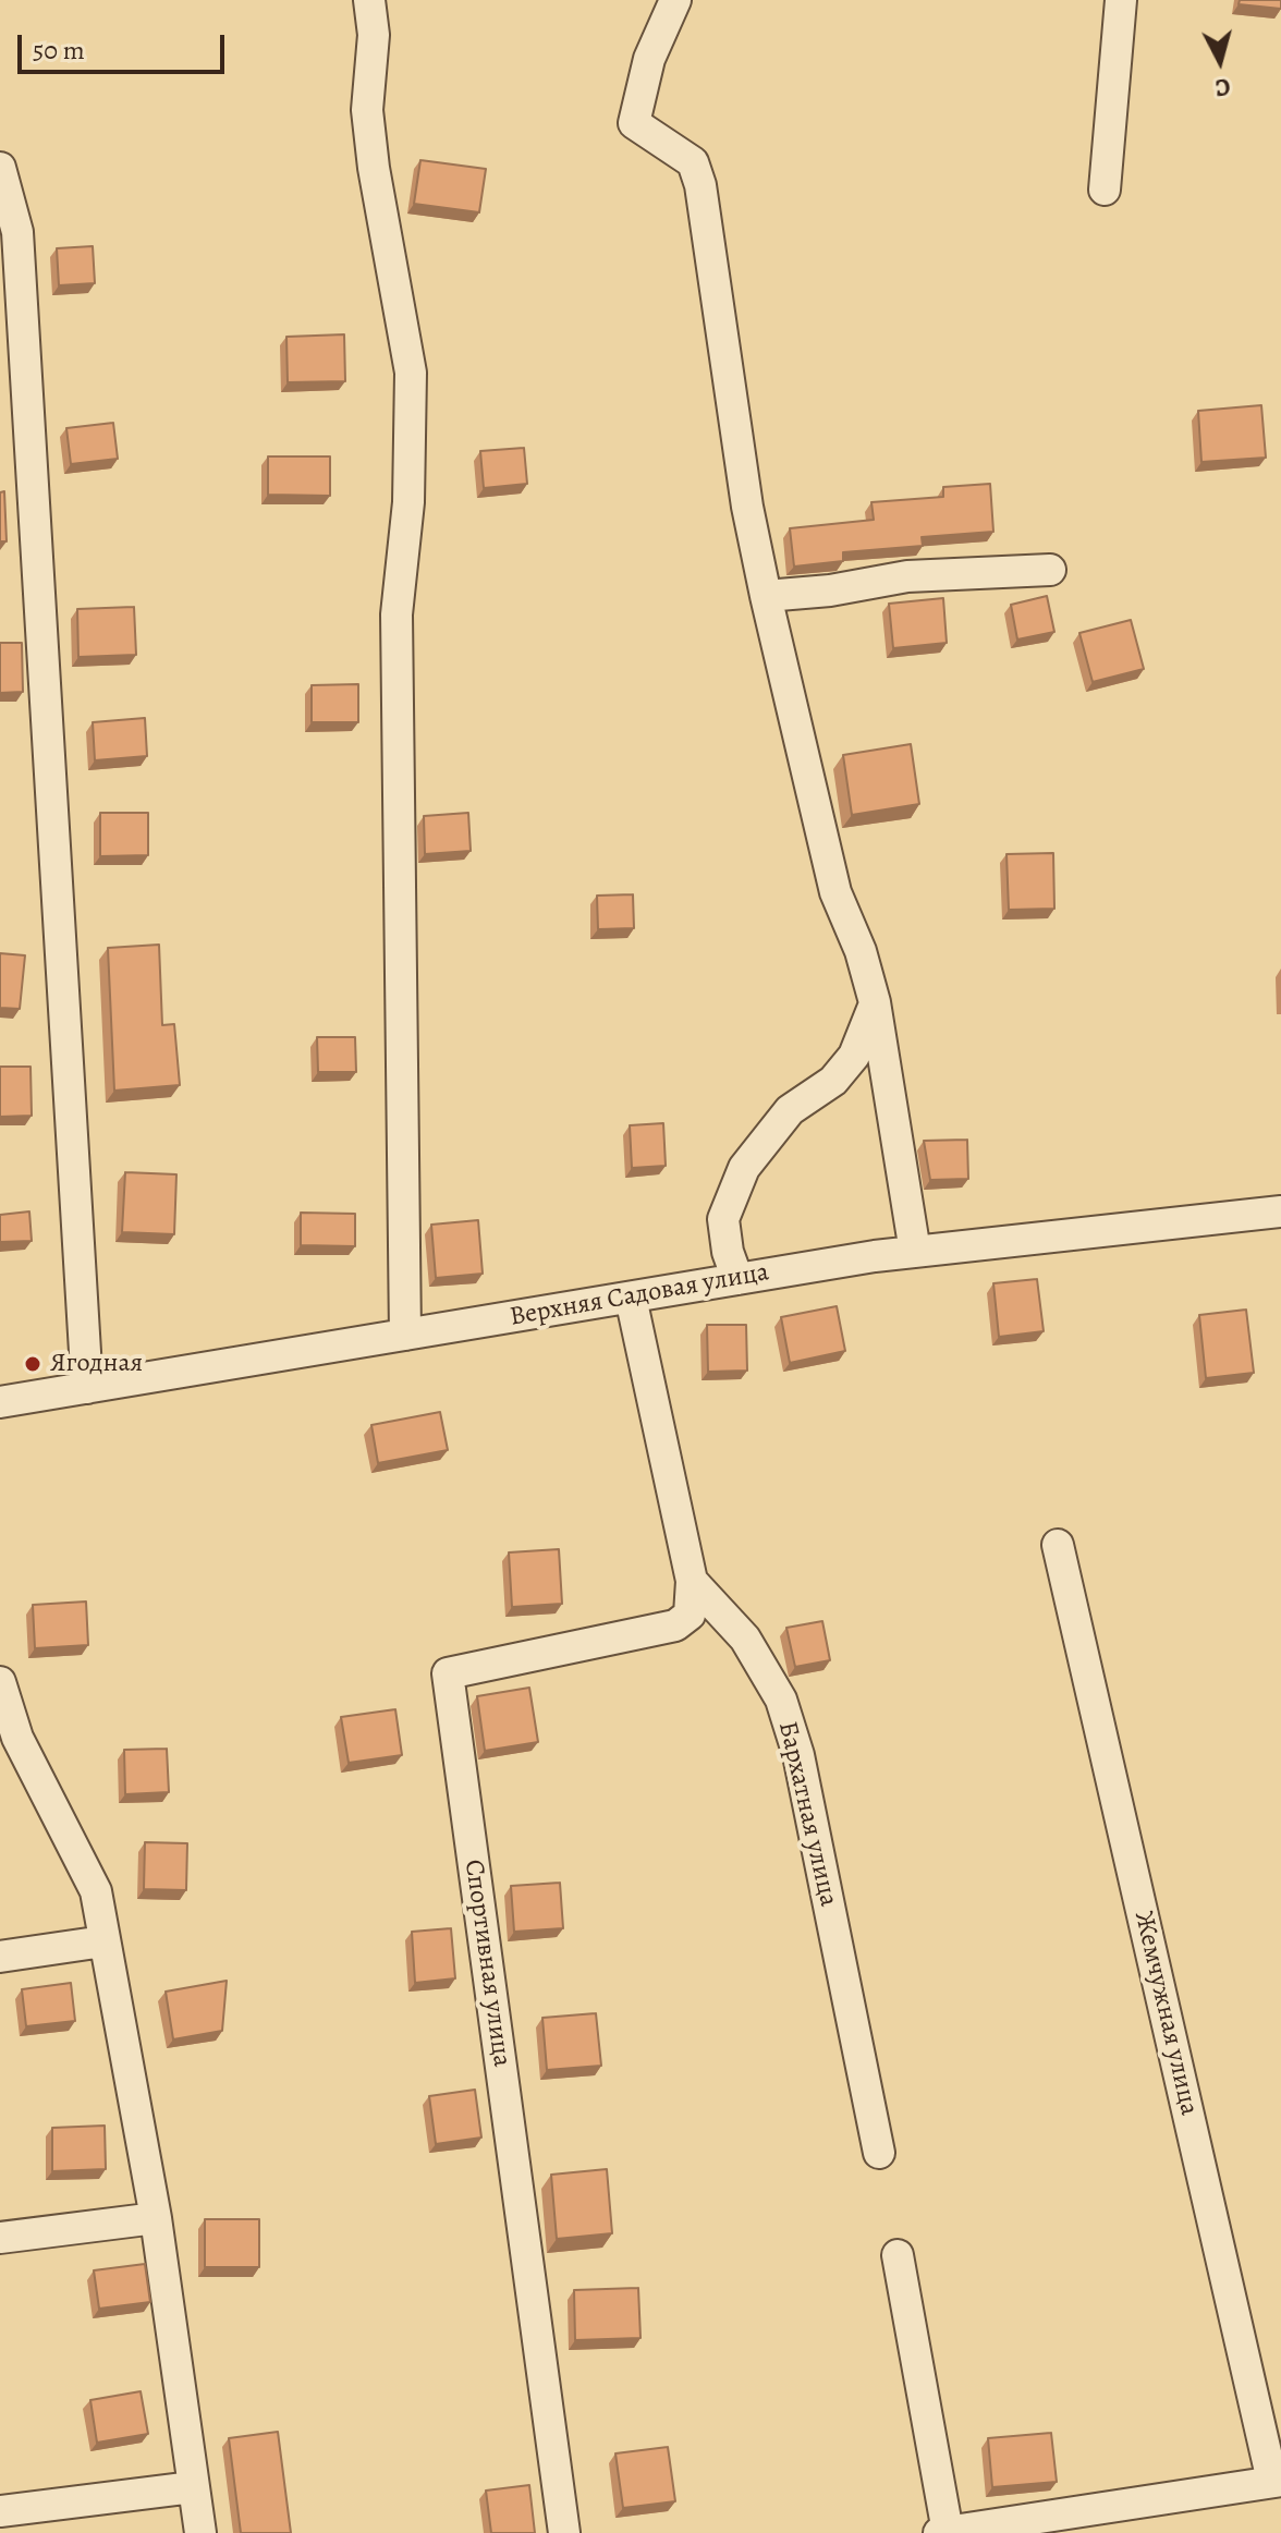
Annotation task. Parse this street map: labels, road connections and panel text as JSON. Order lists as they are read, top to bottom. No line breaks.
{"streets":{"street":["Верхняя Садовая улица","Бархатная улица","Спортивная улица","Жемчужная улица"]},"crossings":[["Бархатная улица","Спортивная улица"]],"places":["Ягодная"],"scale_bar":"50 m","north":"bottom"}
